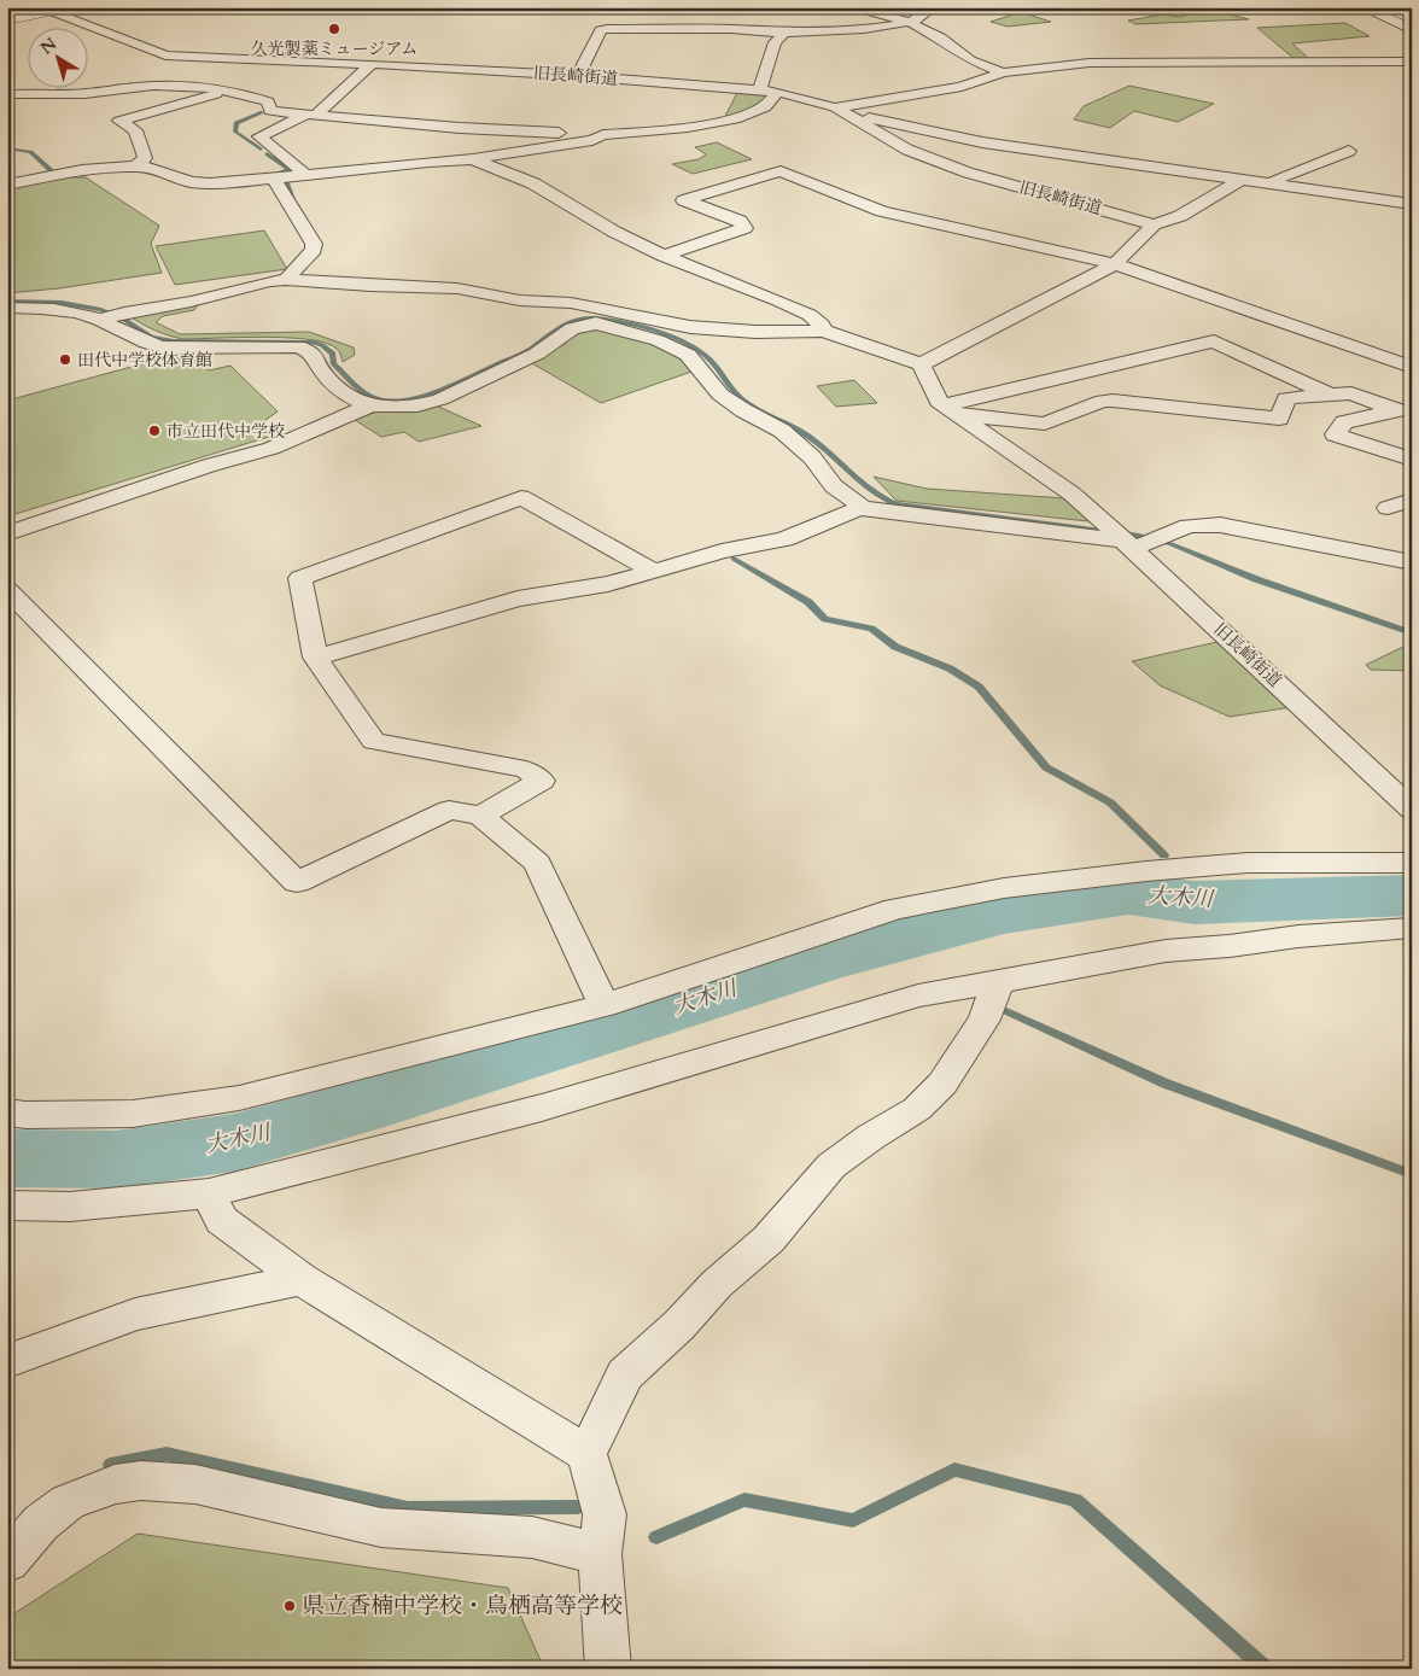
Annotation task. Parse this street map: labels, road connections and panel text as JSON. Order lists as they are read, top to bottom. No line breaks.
{"streets":{"street":["旧長崎街道"]},"water":["大木川"],"places":["久光製薬ミュージアム","田代中学校体育館","市立田代中学校","県立香楠中学校・鳥栖高等学校"],"north":"top left"}
